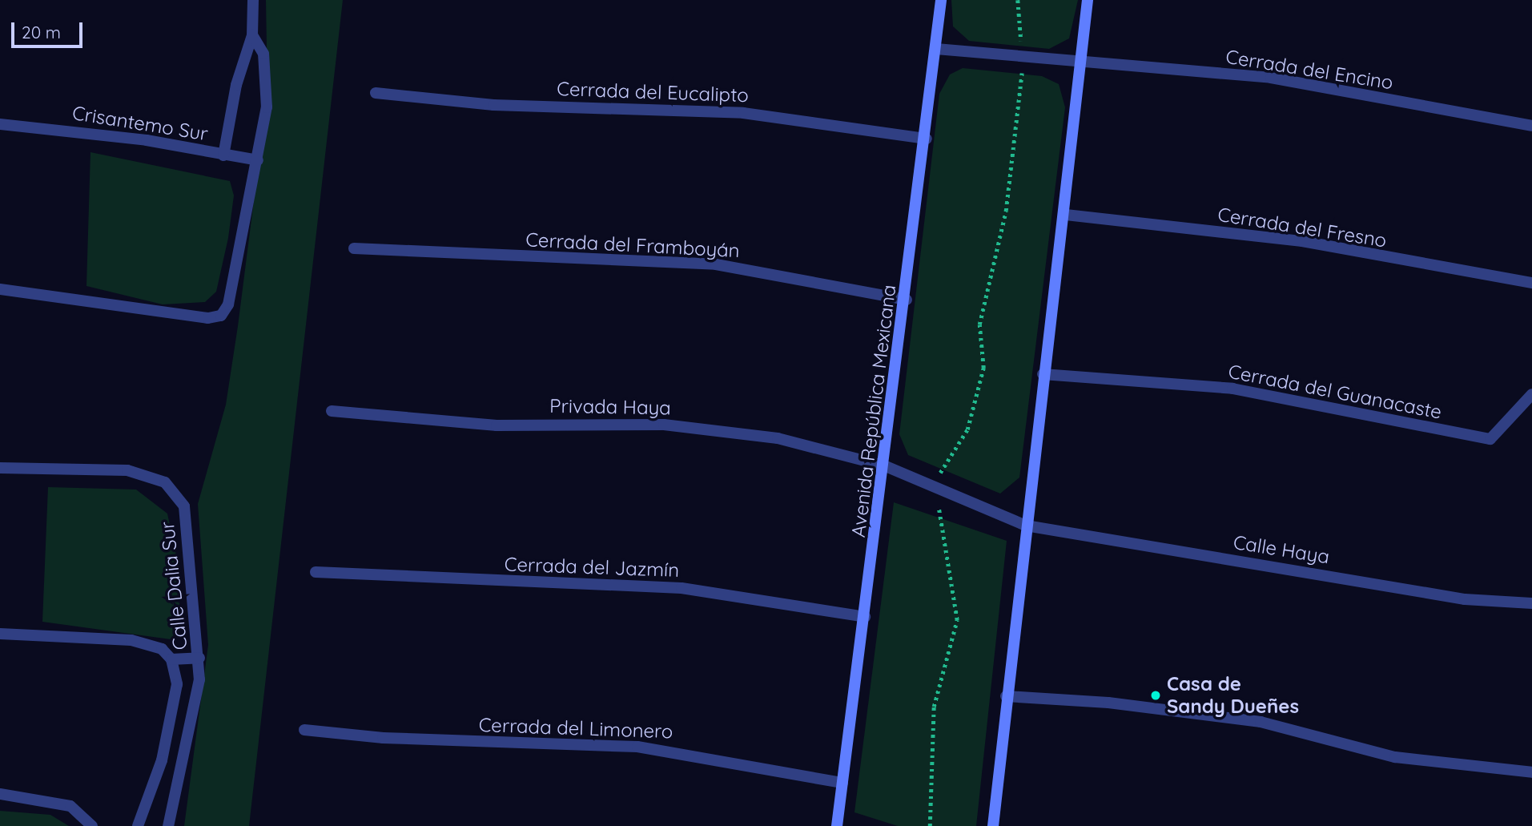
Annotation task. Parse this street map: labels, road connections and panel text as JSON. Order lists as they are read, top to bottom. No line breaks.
{"streets":{"main road":["Avenida República Mexicana"],"street":["Cerrada del Encino","Cerrada del Eucalipto","Crisantemo Sur","Cerrada del Fresno","Cerrada del Framboyán","Cerrada del Guanacaste","Privada Haya","Calle Haya","Cerrada del Jazmín","Calle Dalia Sur","Cerrada del Limonero"]},"crossings":[["Cerrada del Encino","Avenida República Mexicana"],["Cerrada del Eucalipto","Avenida República Mexicana"],["Cerrada del Framboyán","Avenida República Mexicana"],["Privada Haya","Avenida República Mexicana"],["Privada Haya","Calle Haya"],["Avenida República Mexicana","Cerrada del Jazmín"],["Avenida República Mexicana","Cerrada del Limonero"]],"places":["Casa de Sandy Dueñes"],"scale_bar":"20 m"}
